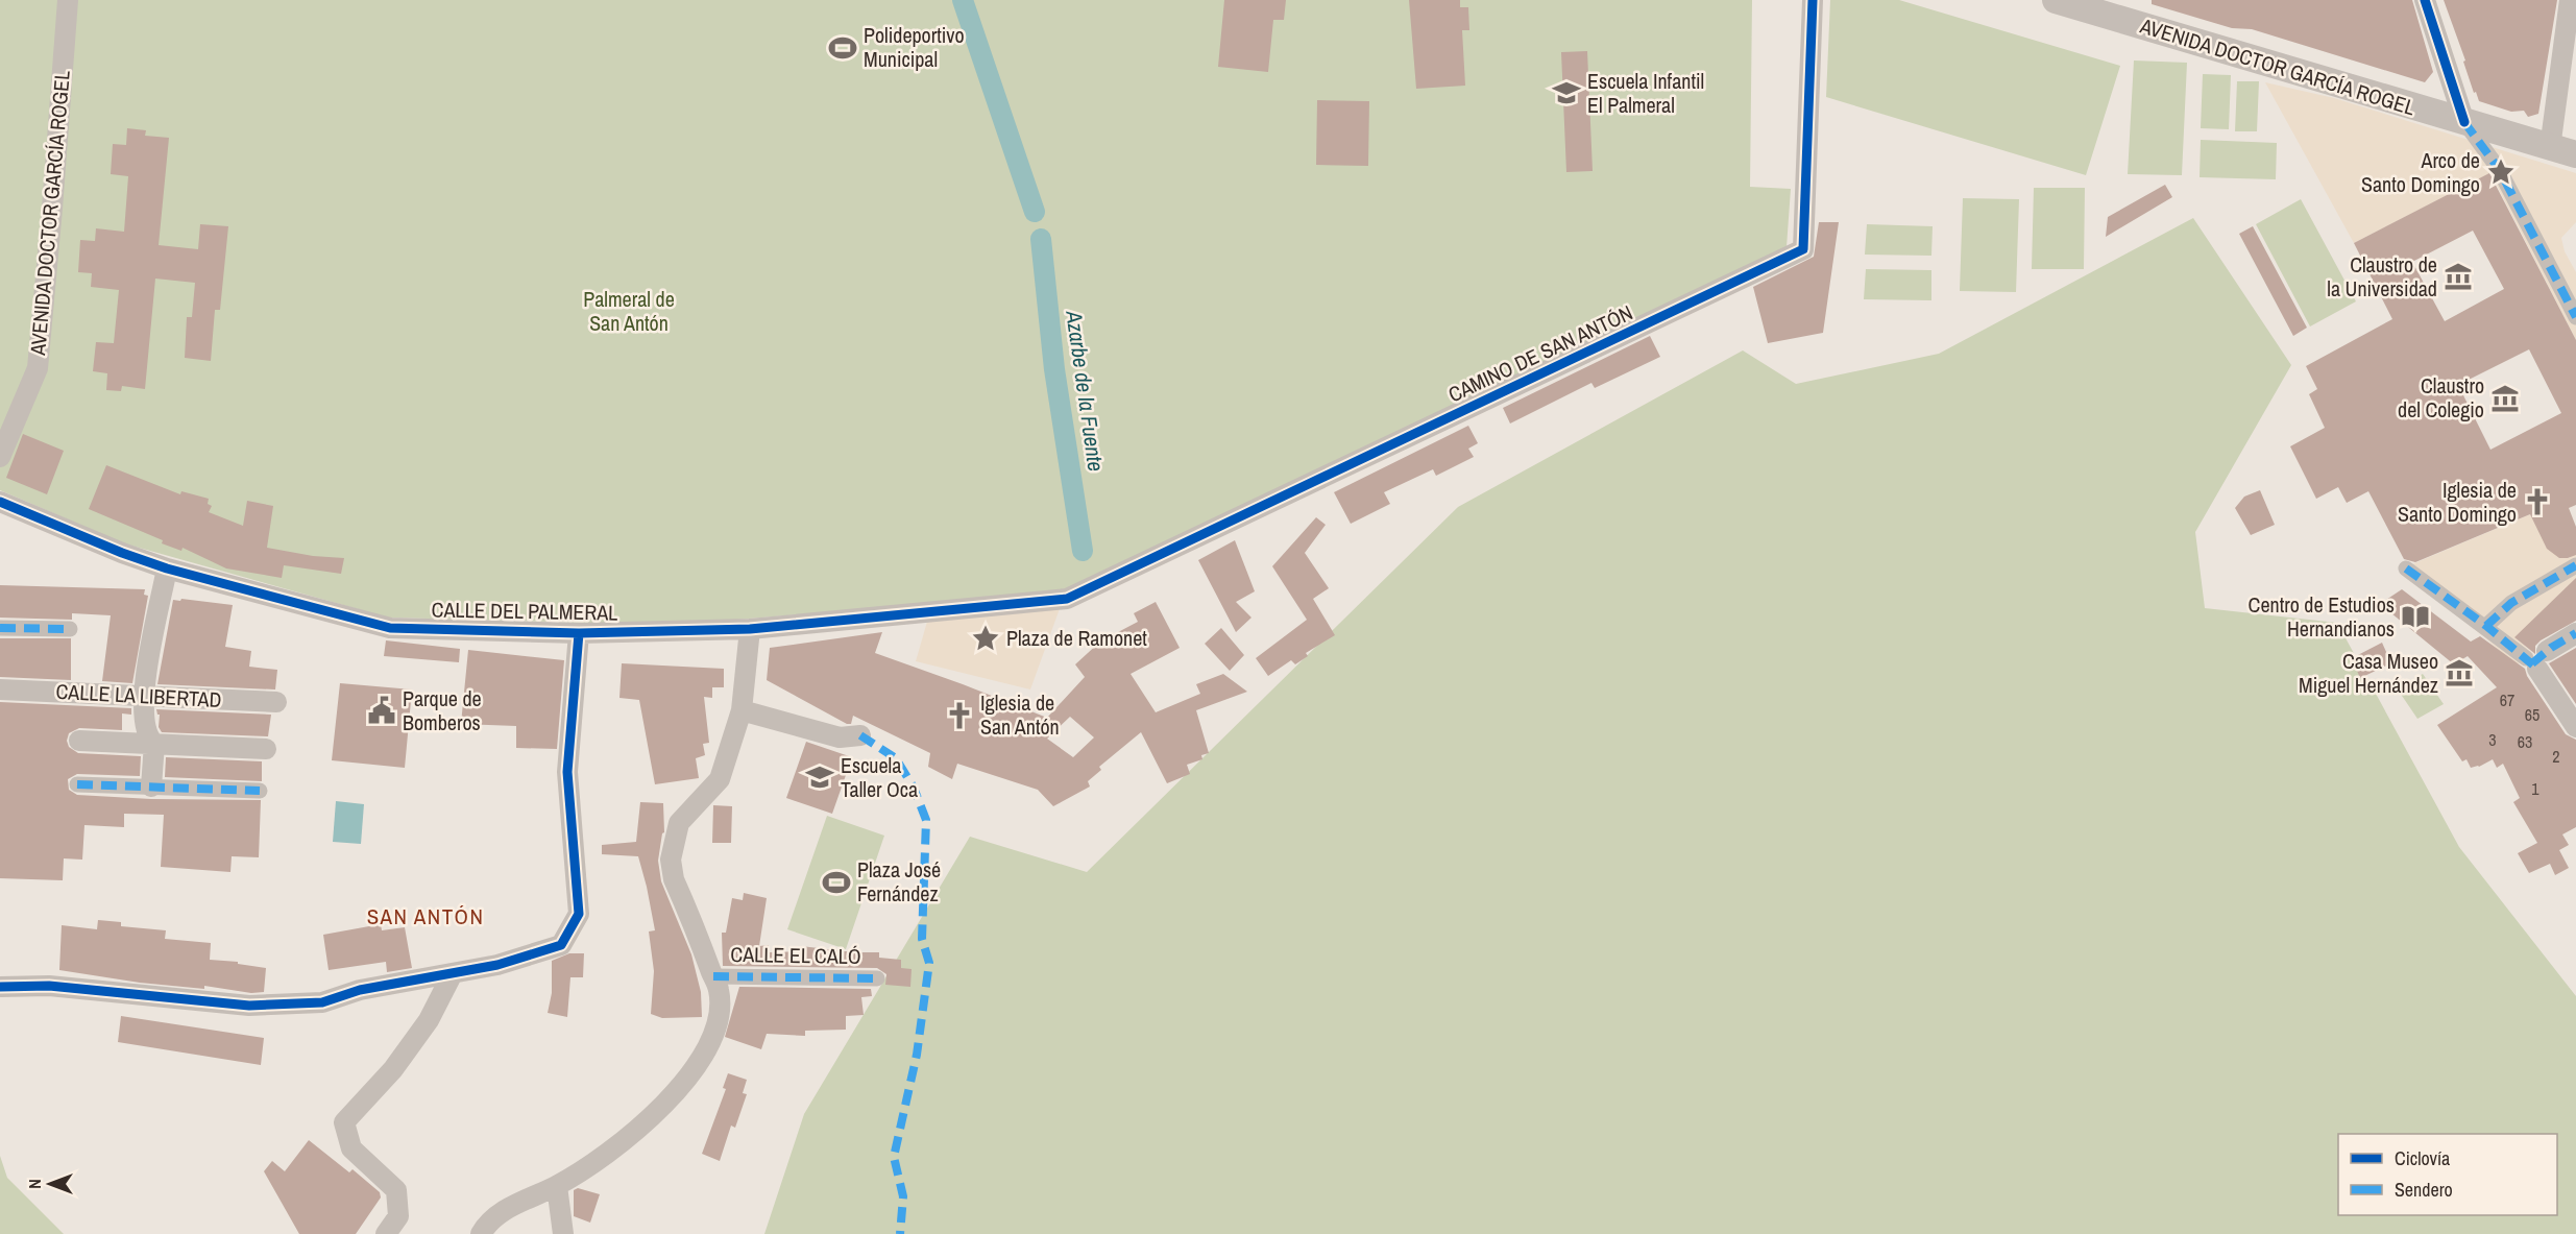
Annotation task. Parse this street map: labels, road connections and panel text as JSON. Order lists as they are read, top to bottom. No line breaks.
{"streets":{"street":["AVENIDA DOCTOR GARCÍA ROGEL","CAMINO DE SAN ANTÓN","CALLE DEL PALMERAL","CALLE LA LIBERTAD","CALLE EL CALÓ"]},"crossings":[["CAMINO DE SAN ANTÓN","CALLE DEL PALMERAL"]],"districts":["SAN ANTÓN"],"water":["Azarbe de la Fuente"],"parks":["Palmeral de San Antón"],"places":{"sports":["Polideportivo Municipal","Plaza José Fernández"],"school or university":["Escuela Infantil El Palmeral","Escuela Taller Oca"],"place":["Arco de Santo Domingo","Plaza de Ramonet"],"museum":["Claustro de la Universidad","Claustro del Colegio","Casa Museo Miguel Hernández"],"church":["Iglesia de Santo Domingo","Iglesia de San Antón"],"library":["Centro de Estudios Hernandianos"],"public building":["Parque de Bomberos"]},"house_numbers":["67","65","3","63","2","1"],"legend":["Ciclovía","Sendero"],"north":"left"}
